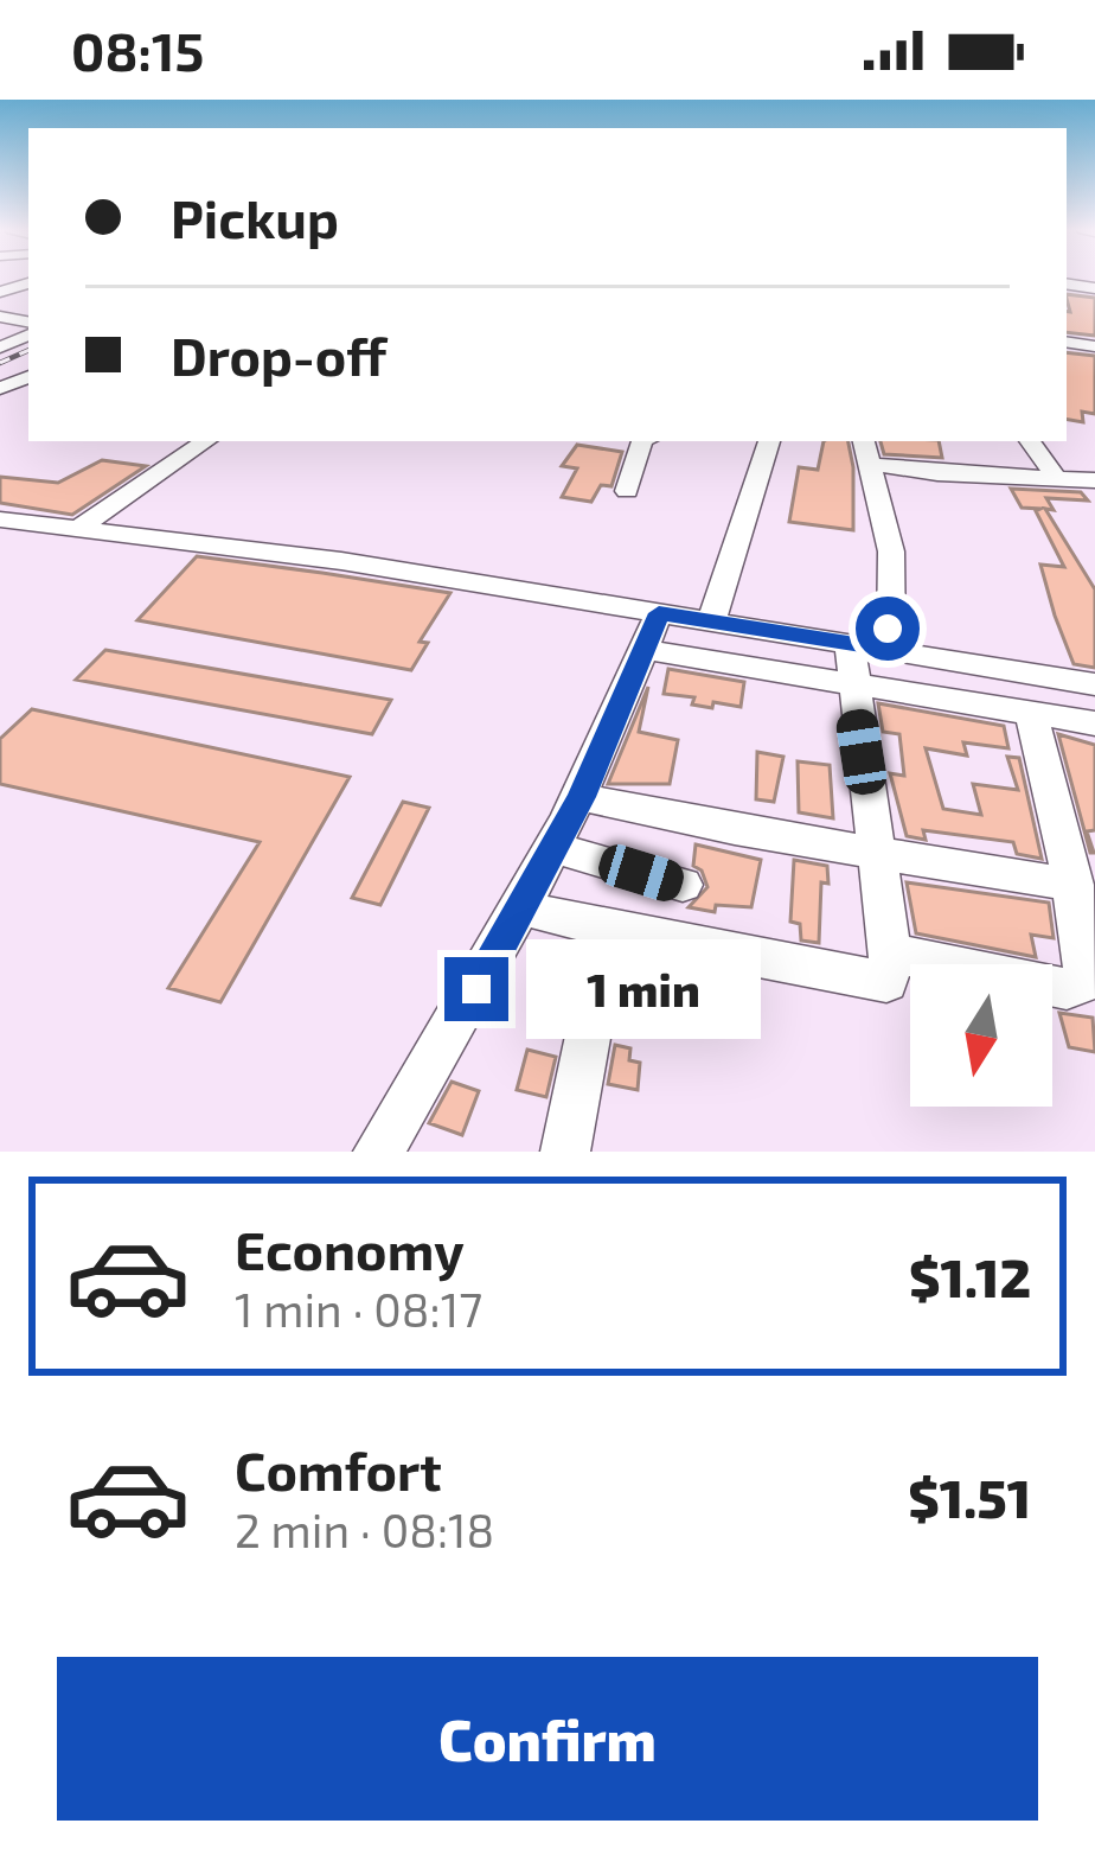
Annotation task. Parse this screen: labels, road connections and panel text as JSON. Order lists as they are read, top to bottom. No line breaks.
{"north":"bottom","page":{"status":"08:15","banner":["Pickup","Drop-off"],"bubble":"1 min","list":[{"name":"Economy","note":"1 min · 08:17","value":"$1.12"},{"name":"Comfort","note":"2 min · 08:18","value":"$1.51"}],"buttons":"Confirm"}}
